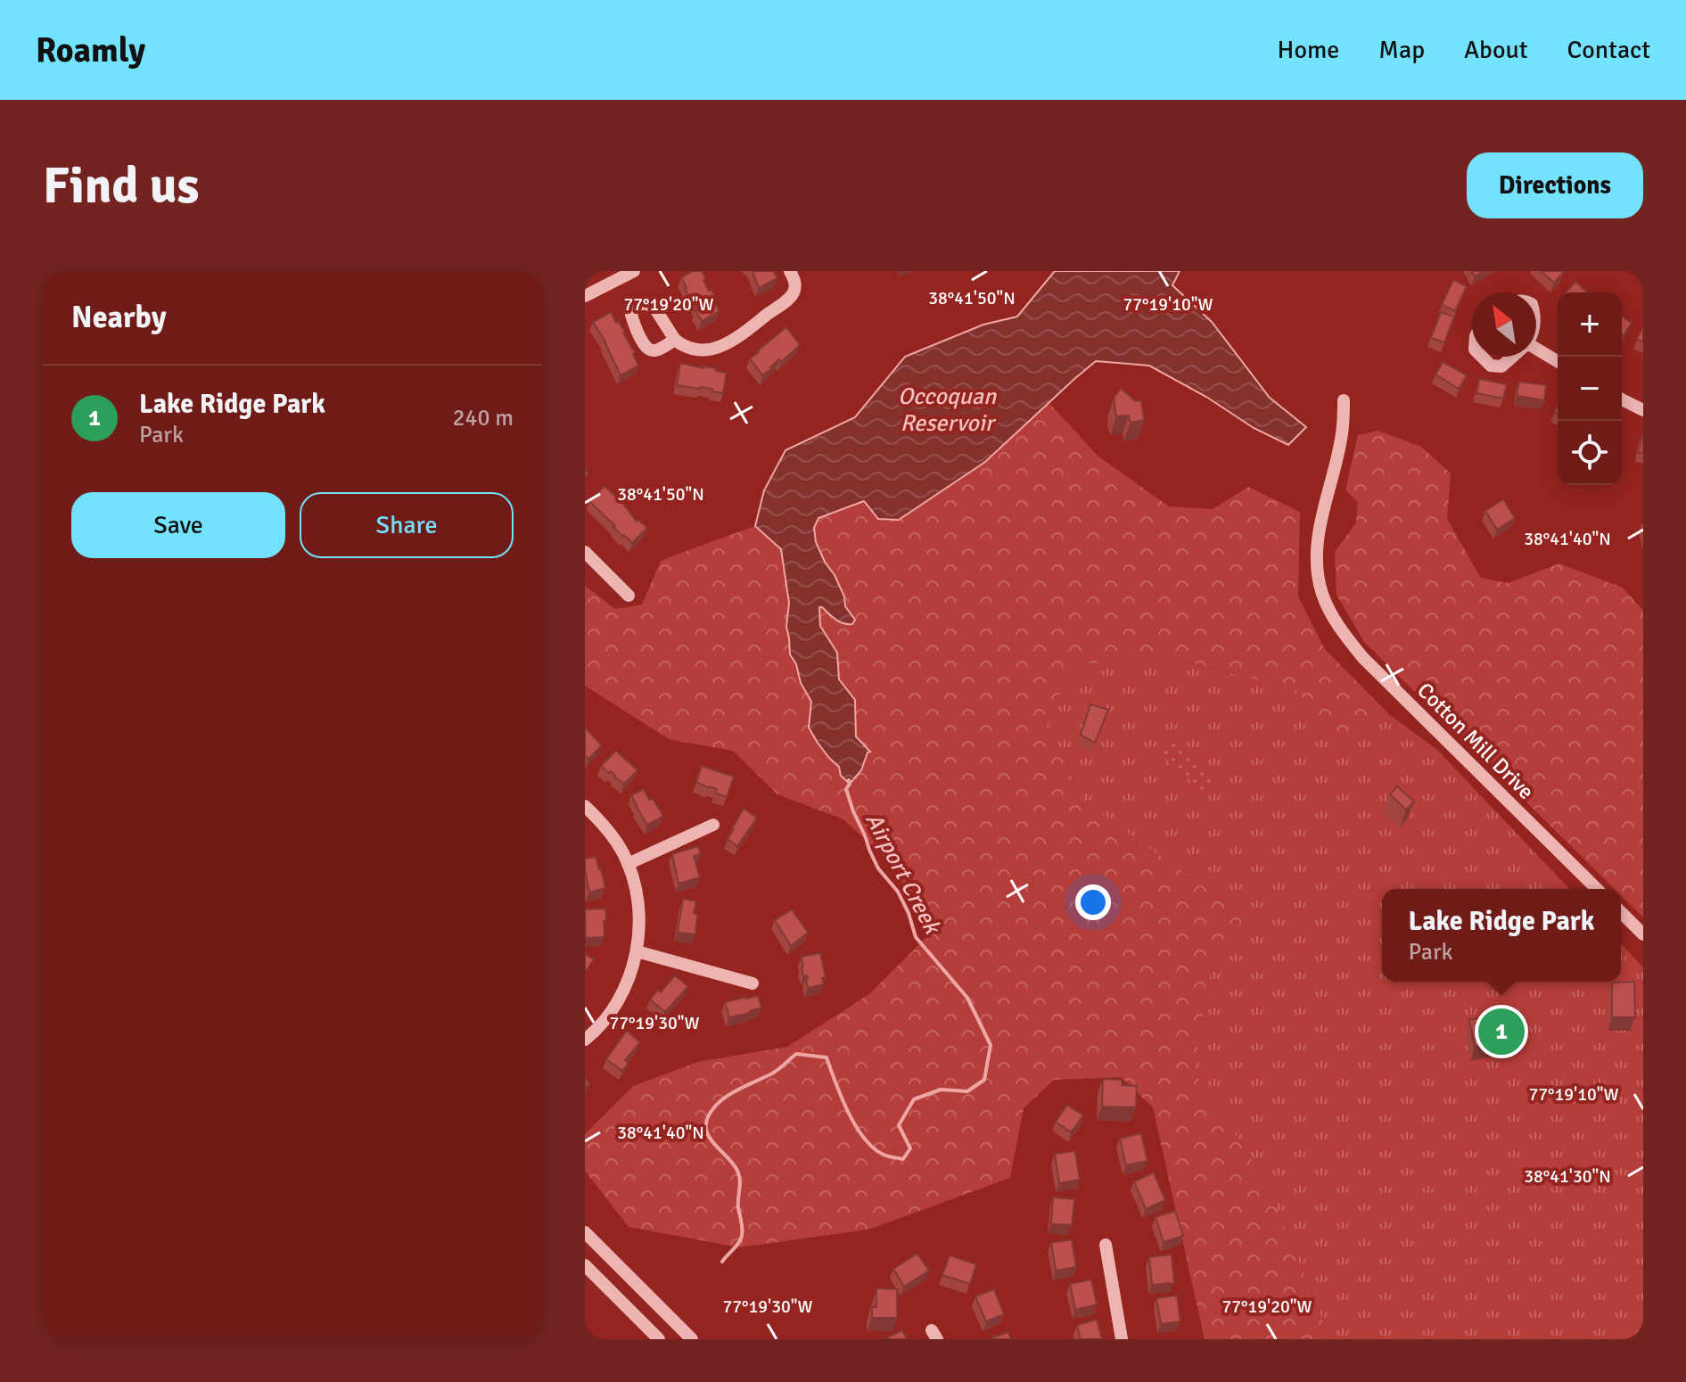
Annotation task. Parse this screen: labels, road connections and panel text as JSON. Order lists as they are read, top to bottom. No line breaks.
{"streets":{"street":["Cotton Mill Drive"]},"water":["Occoquan Reservoir","Airport Creek"],"north":"top left","page":{"header":"Roamly","nav":["Home","Map","About","Contact"],"buttons":["Directions",["Save","Share"]],"title":"Find us","heading":"Nearby","map_buttons":["+","−"],"list":[{"mark":"1","name":"Lake Ridge Park","note":"Park","value":"240 m"}],"popup":["Lake Ridge Park","Park"],"pins":"1"},"coordinates":["38°41'50\"N","77°19'10\"W","77°19'20\"W","38°41'40\"N","77°19'30\"W","38°41'30\"N"]}
